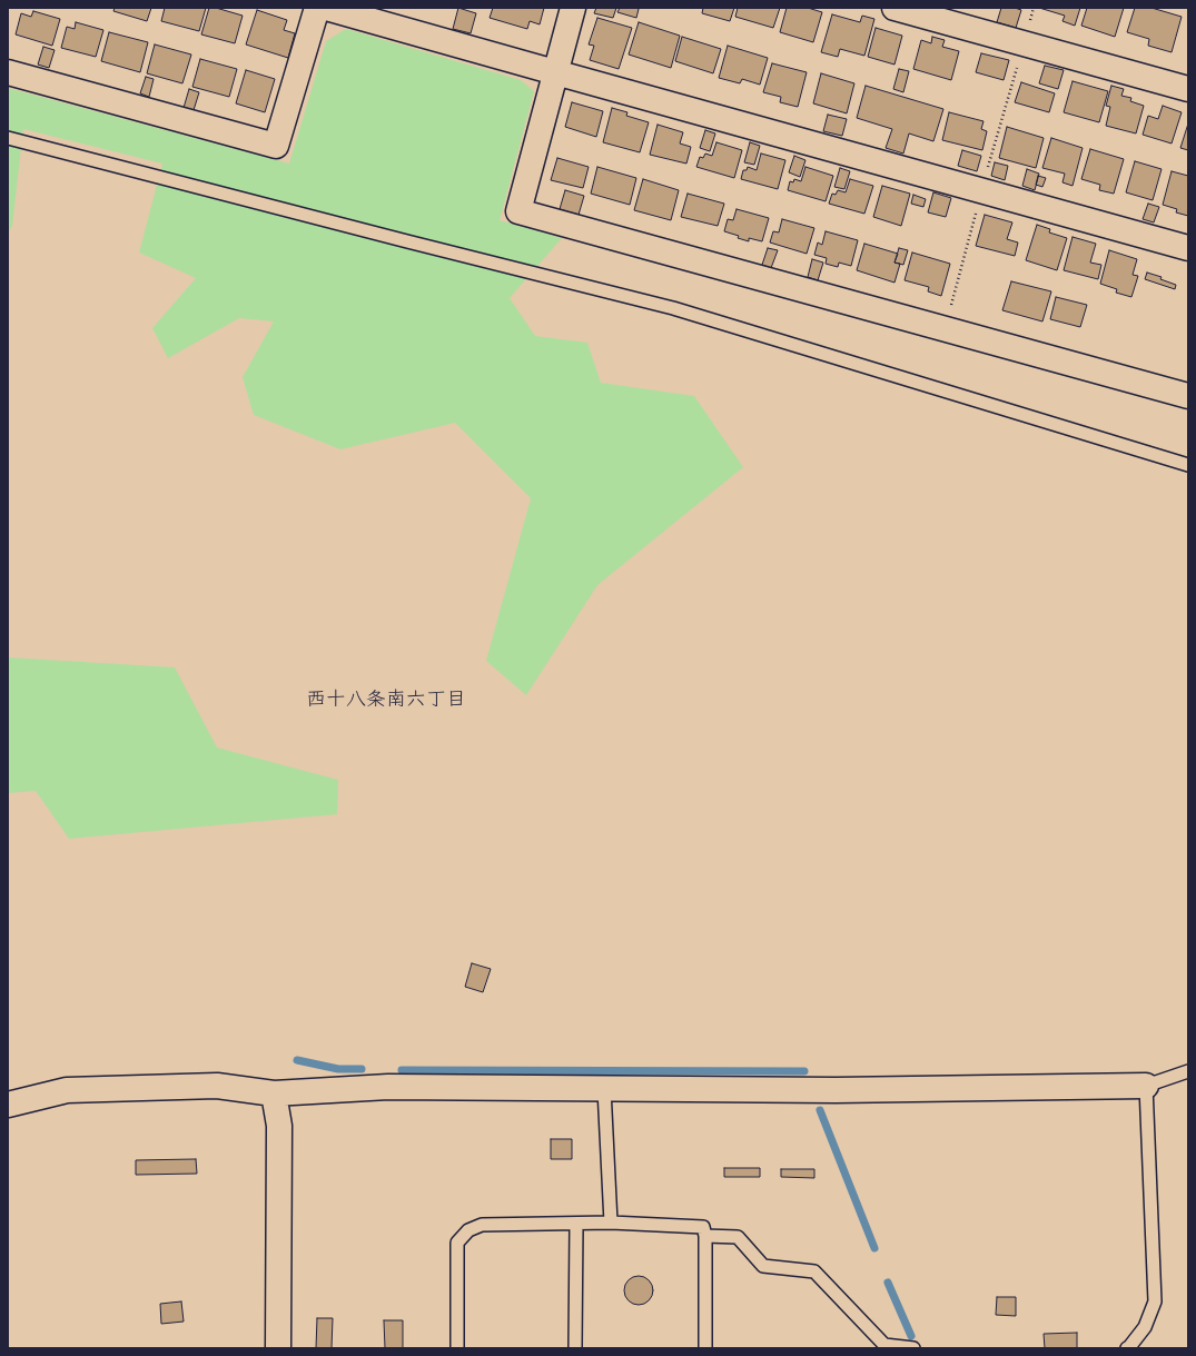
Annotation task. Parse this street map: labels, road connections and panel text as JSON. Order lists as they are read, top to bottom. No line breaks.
{"districts":["西十八条南六丁目"]}
